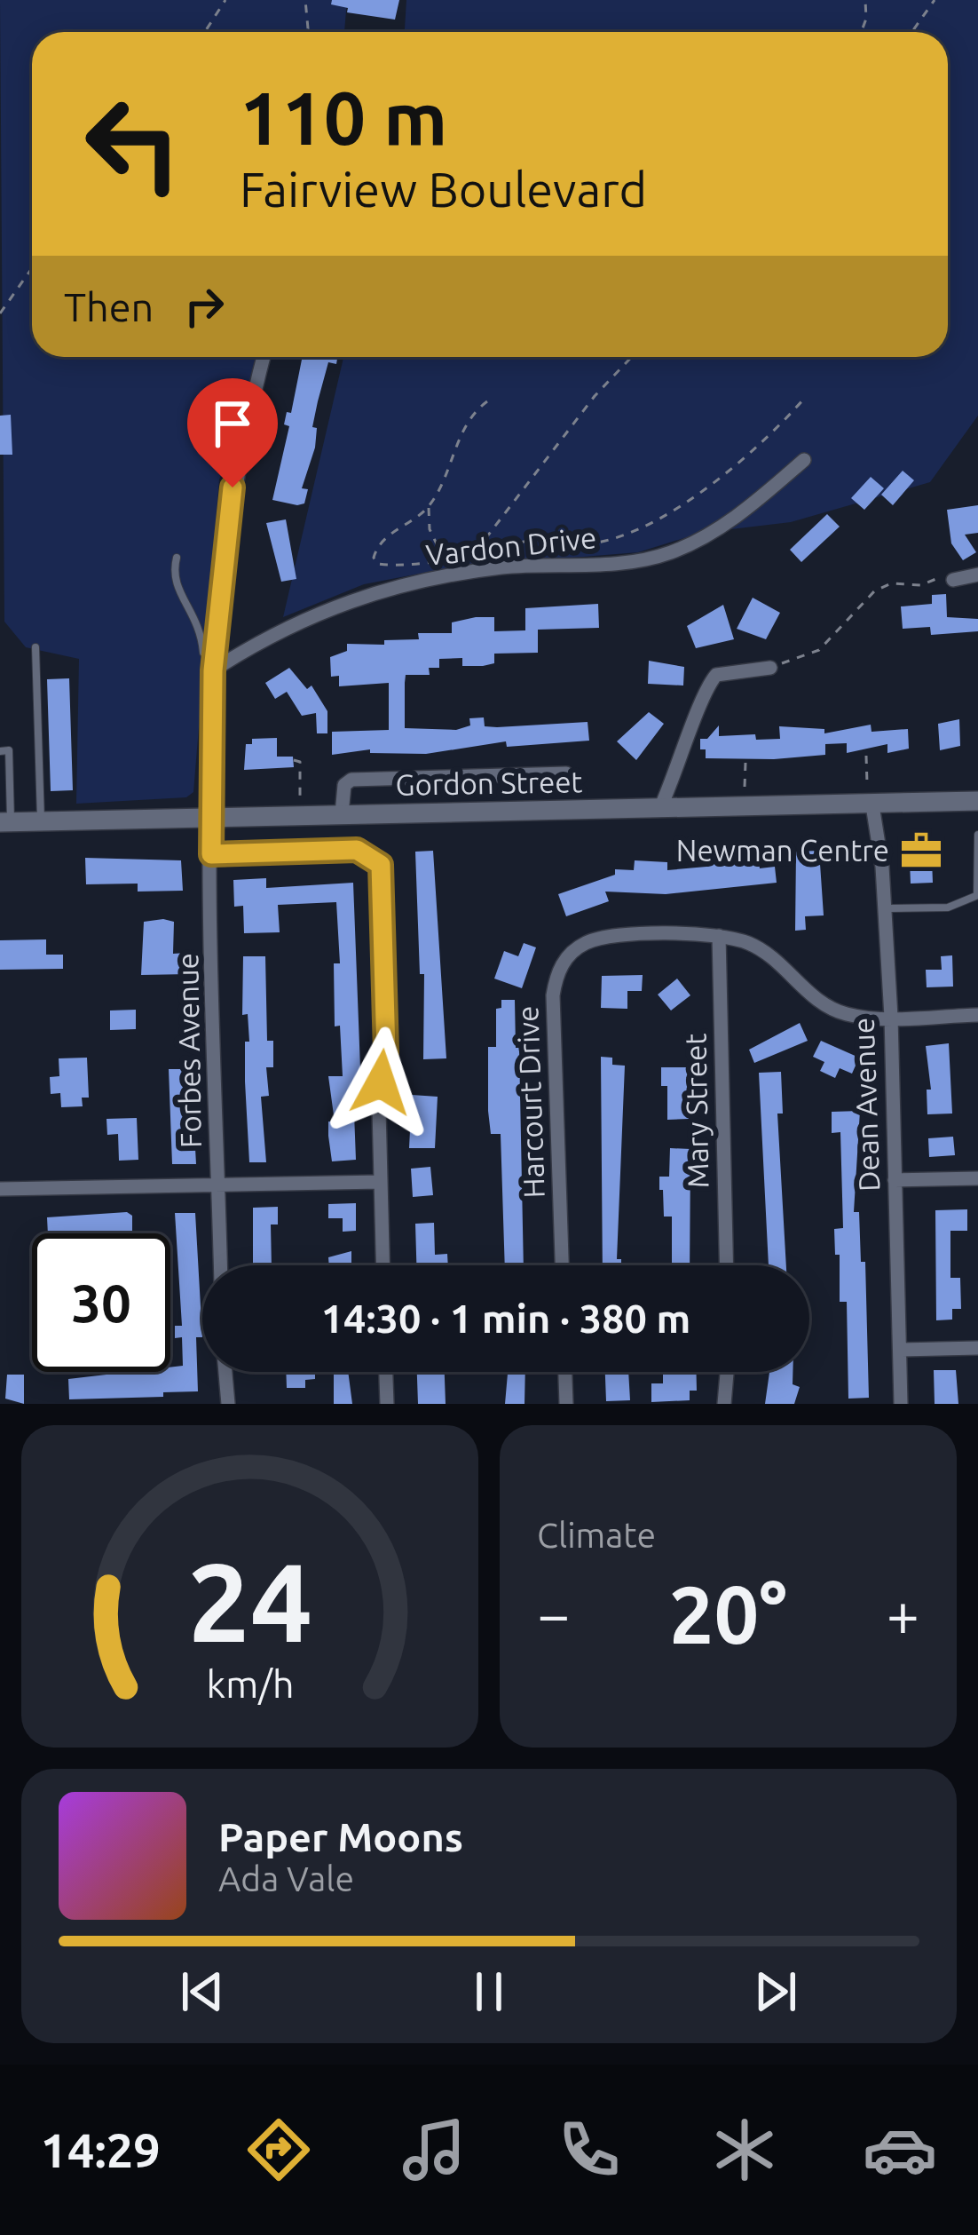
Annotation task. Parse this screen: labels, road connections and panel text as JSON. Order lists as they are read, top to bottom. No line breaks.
{"streets":{"main road":["Gordon Street"],"street":["Vardon Drive","Forbes Avenue","Harcourt Drive","Dean Avenue","Mary Street"]},"crossings":[["Vardon Drive","Forbes Avenue"],["Gordon Street","Forbes Avenue"],["Gordon Street","Dean Avenue"],["Harcourt Drive","Dean Avenue"],["Harcourt Drive","Mary Street"]],"places":{"office":["Newman Centre"]},"page":{"turn":["110 m","Fairview Boulevard"],"then":"Then","limit":"30","trip":"14:30 · 1 min · 380 m","tile":"Climate","heat":["−","20°","+"],"song":["Paper Moons","Ada Vale"],"tabs":"14:29","gauge":["24","km/h"]}}
